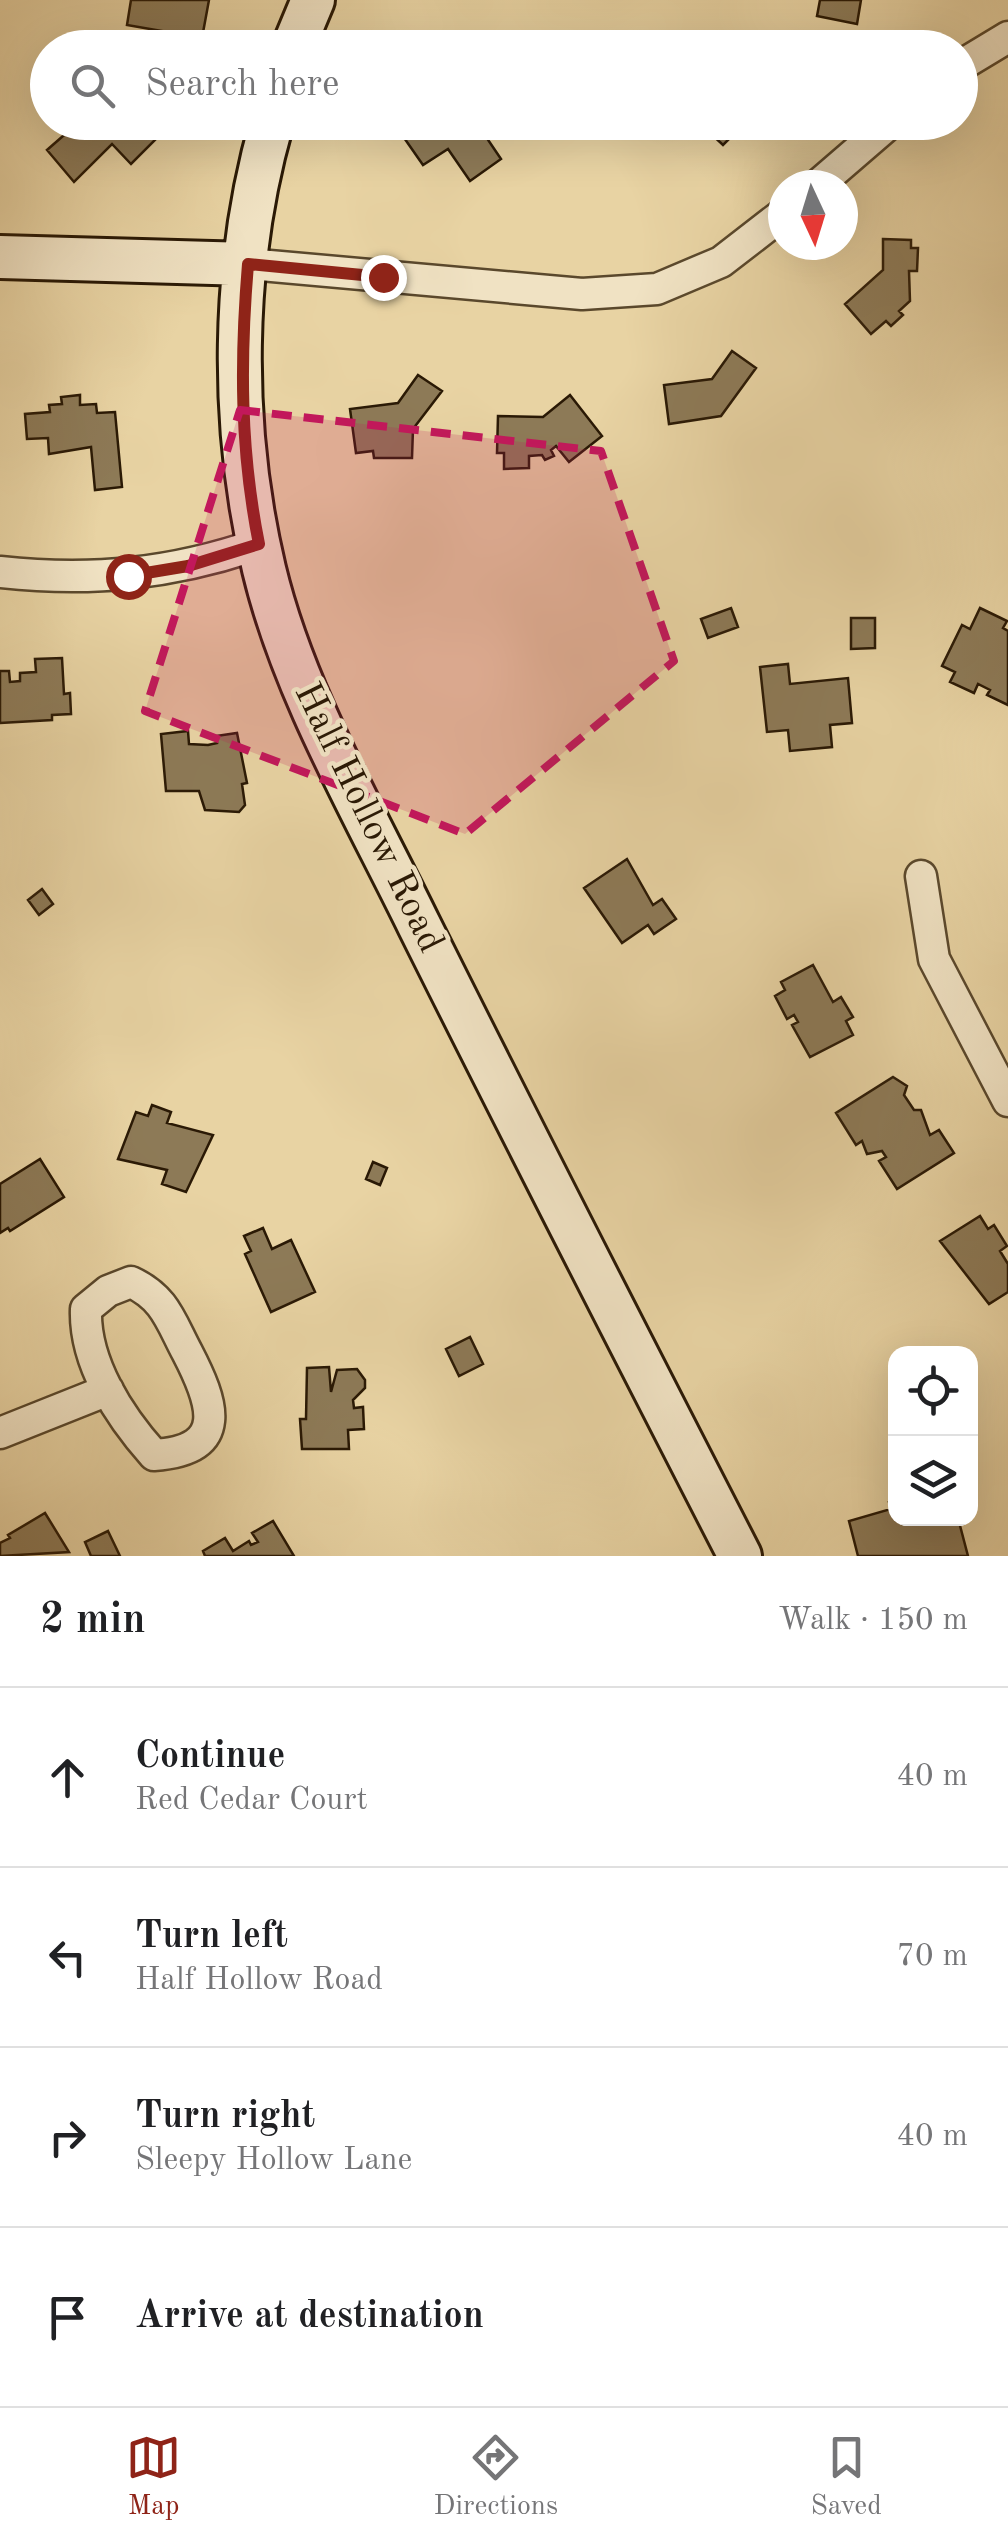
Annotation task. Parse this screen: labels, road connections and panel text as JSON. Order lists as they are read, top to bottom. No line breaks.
{"streets":{"street":["Half Hollow Road"]},"north":"bottom","page":{"search":"Search here","heading":["2 min","Walk · 150 m"],"list":[["Continue","Red Cedar Court","40 m"],["Turn left","Half Hollow Road","70 m"],["Turn right","Sleepy Hollow Lane","40 m"],"Arrive at destination"],"nav":["Map","Directions","Saved"]}}
